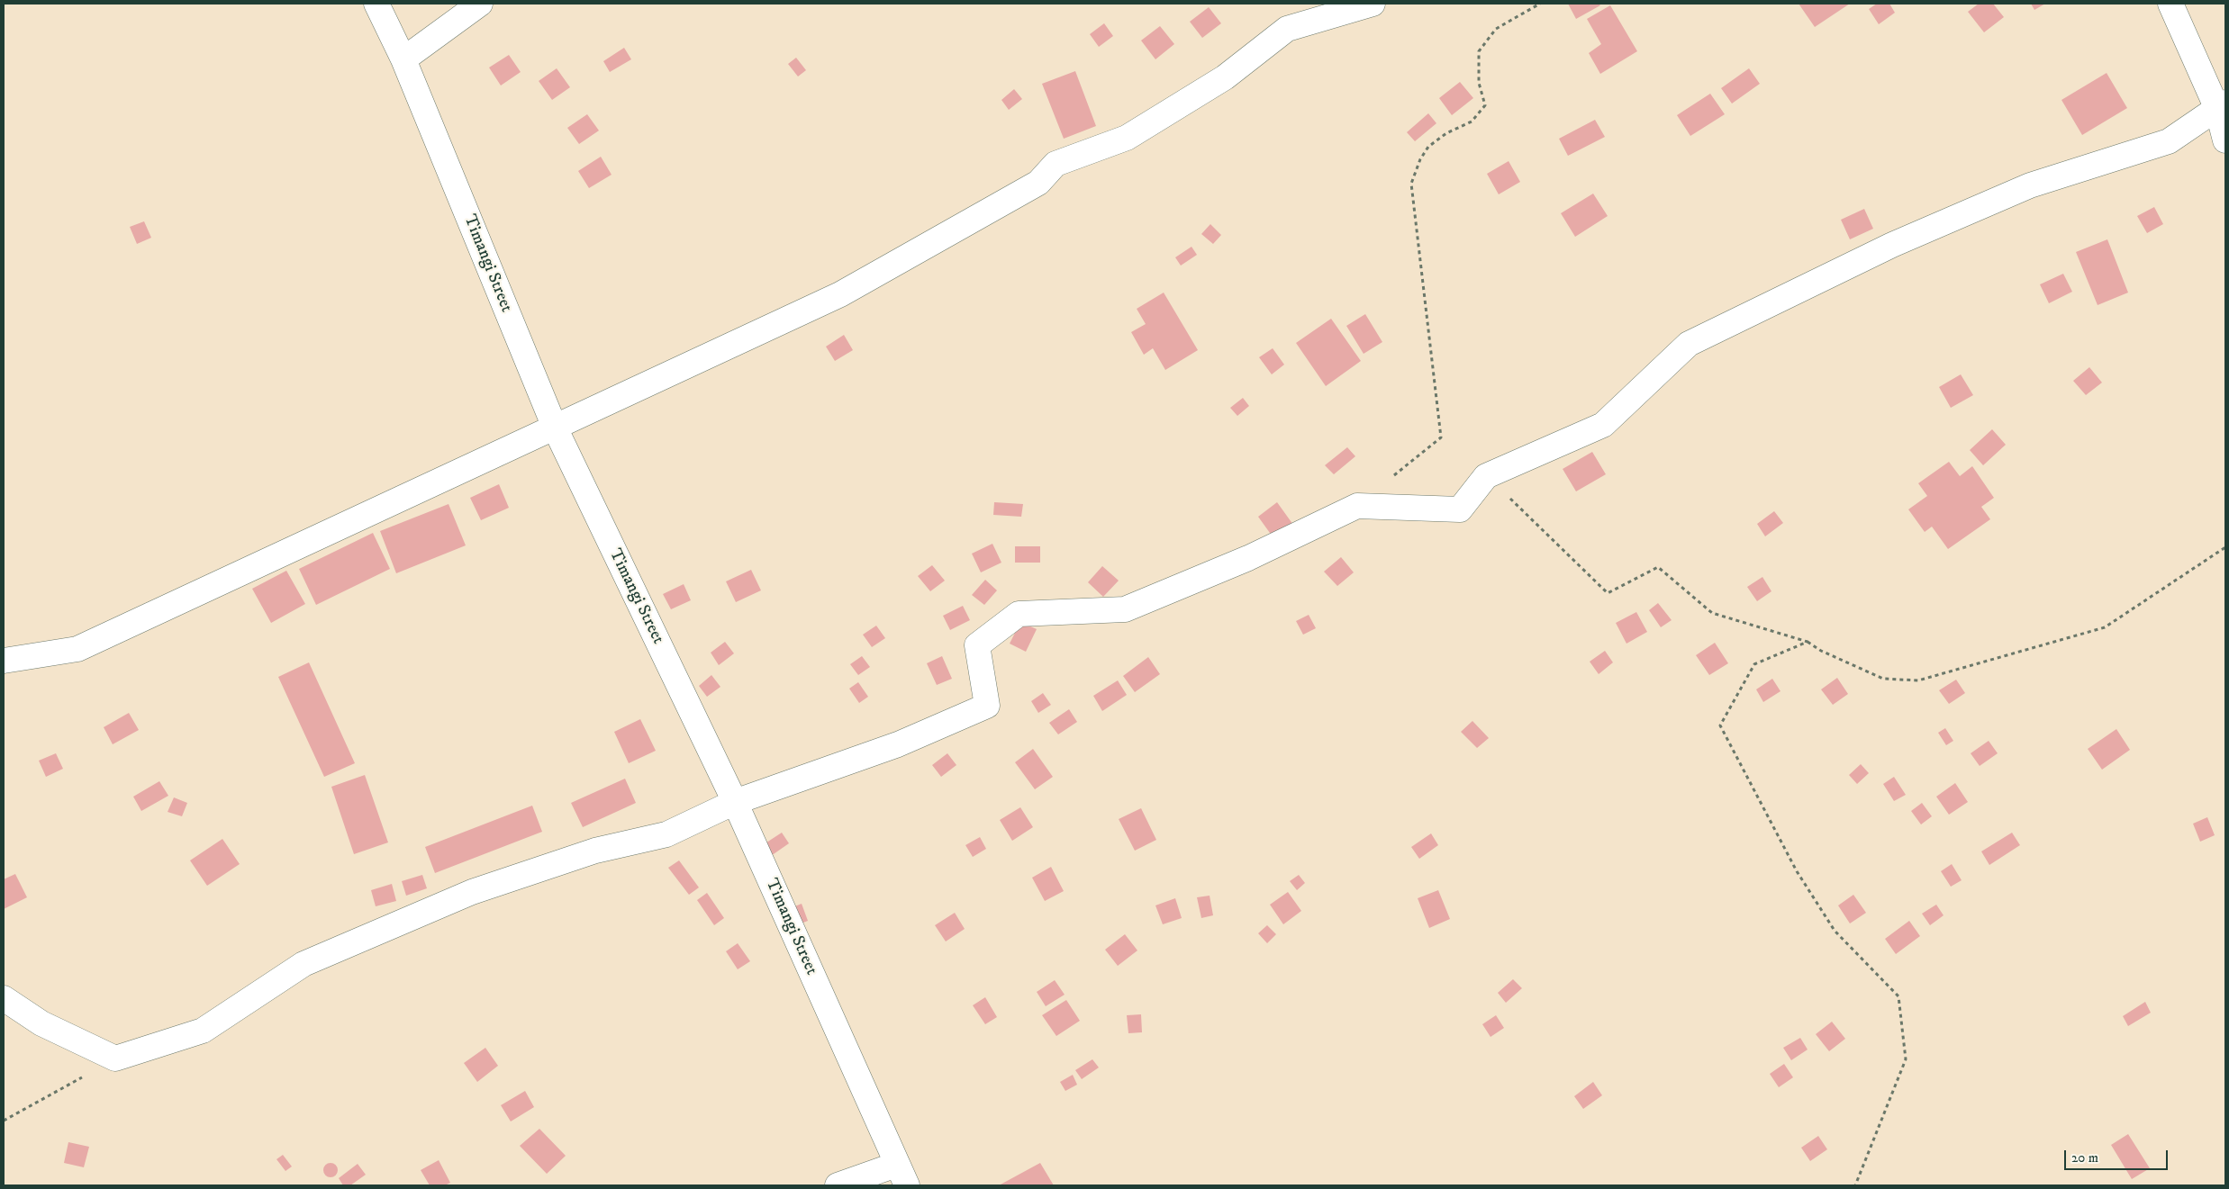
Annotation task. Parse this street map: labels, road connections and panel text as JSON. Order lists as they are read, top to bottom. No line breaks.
{"streets":{"street":["Timangi Street"]},"scale_bar":"20 m"}
